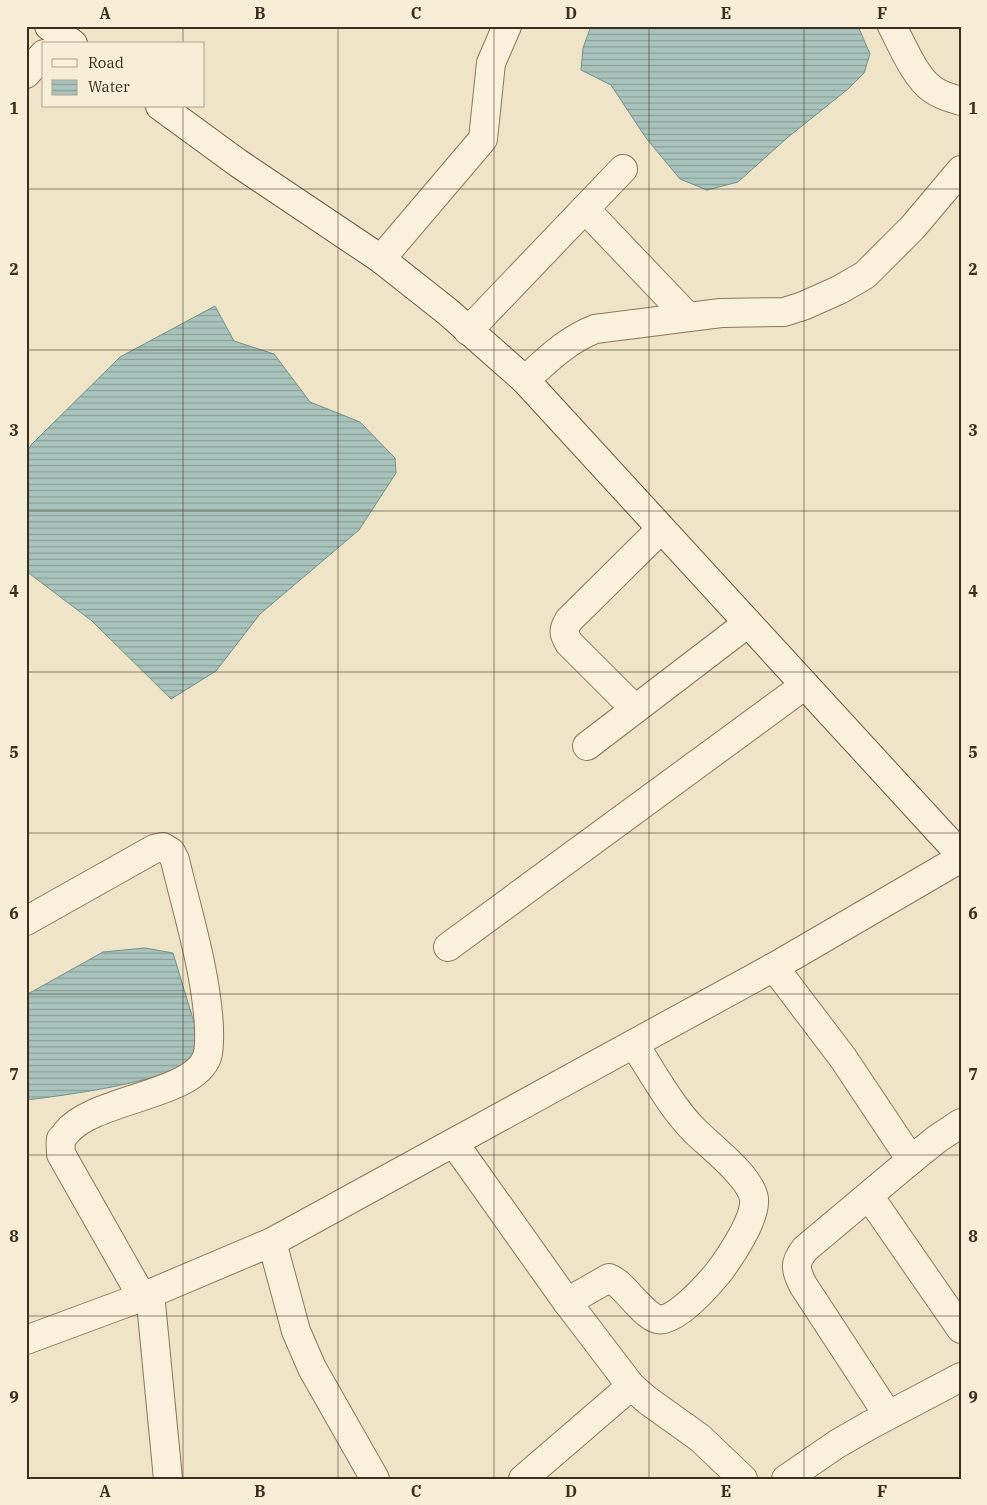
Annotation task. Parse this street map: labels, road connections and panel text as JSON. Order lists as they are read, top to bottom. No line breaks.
{"legend":["Road","Water"],"grid":{"columns":["A","B","C","D","E","F"],"rows":["1","2","3","4","5","6","7","8","9"]}}
